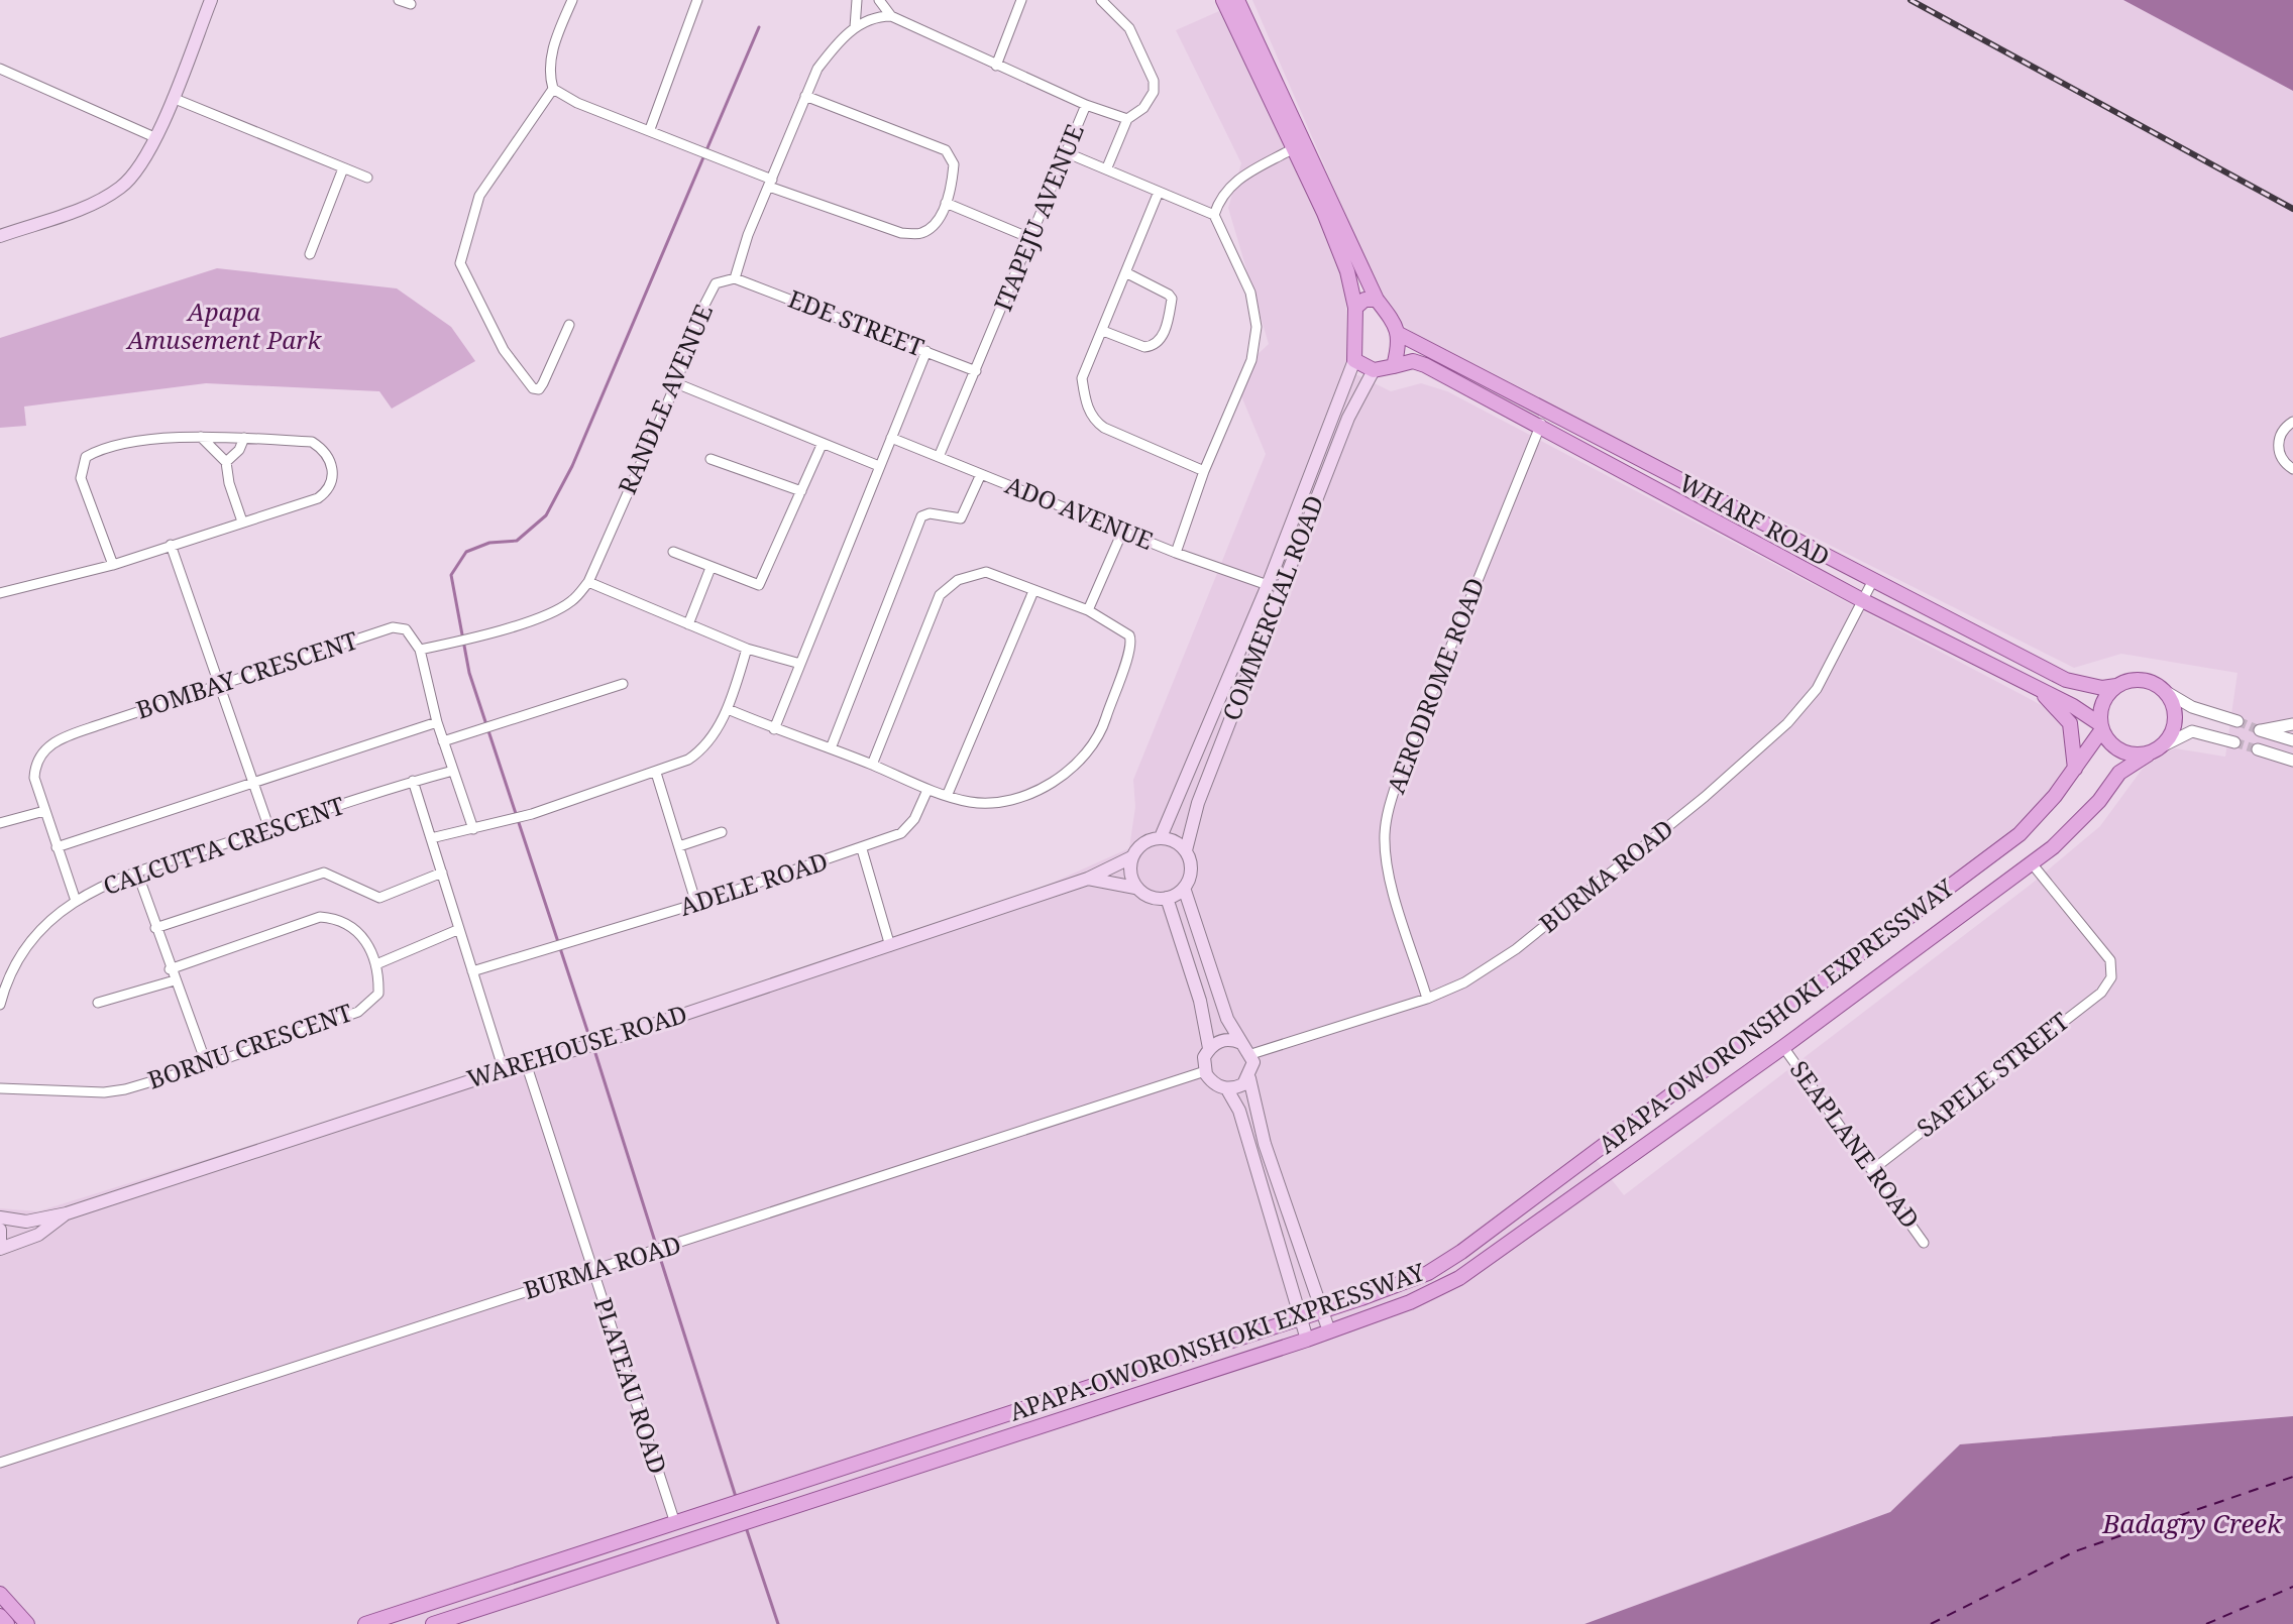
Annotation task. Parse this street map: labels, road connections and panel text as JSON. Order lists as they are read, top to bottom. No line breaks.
{"streets":{"main road":["WHARF ROAD","COMMERCIAL ROAD","APAPA-OWORONSHOKI EXPRESSWAY","WAREHOUSE ROAD"],"street":["ITAPEJU AVENUE","EDE STREET","RANDLE AVENUE","ADO AVENUE","BOMBAY CRESCENT","AERODROME ROAD","CALCUTTA CRESCENT","BURMA ROAD","ADELE ROAD","BORNU CRESCENT","SAPELE STREET","SEAPLANE ROAD","PLATEAU ROAD"]},"crossings":[["ITAPEJU AVENUE","EDE STREET"],["ITAPEJU AVENUE","ADO AVENUE"],["EDE STREET","RANDLE AVENUE"],["RANDLE AVENUE","BOMBAY CRESCENT"],["ADO AVENUE","COMMERCIAL ROAD"],["WHARF ROAD","COMMERCIAL ROAD"],["WHARF ROAD","AERODROME ROAD"],["WHARF ROAD","BURMA ROAD"],["WHARF ROAD","APAPA-OWORONSHOKI EXPRESSWAY"],["COMMERCIAL ROAD","WAREHOUSE ROAD"],["BOMBAY CRESCENT","CALCUTTA CRESCENT"],["AERODROME ROAD","BURMA ROAD"],["BURMA ROAD","PLATEAU ROAD"],["APAPA-OWORONSHOKI EXPRESSWAY","SAPELE STREET"],["APAPA-OWORONSHOKI EXPRESSWAY","SEAPLANE ROAD"],["APAPA-OWORONSHOKI EXPRESSWAY","PLATEAU ROAD"],["WAREHOUSE ROAD","PLATEAU ROAD"],["SAPELE STREET","SEAPLANE ROAD"]],"water":["Badagry Creek"],"parks":["Apapa Amusement Park"]}
